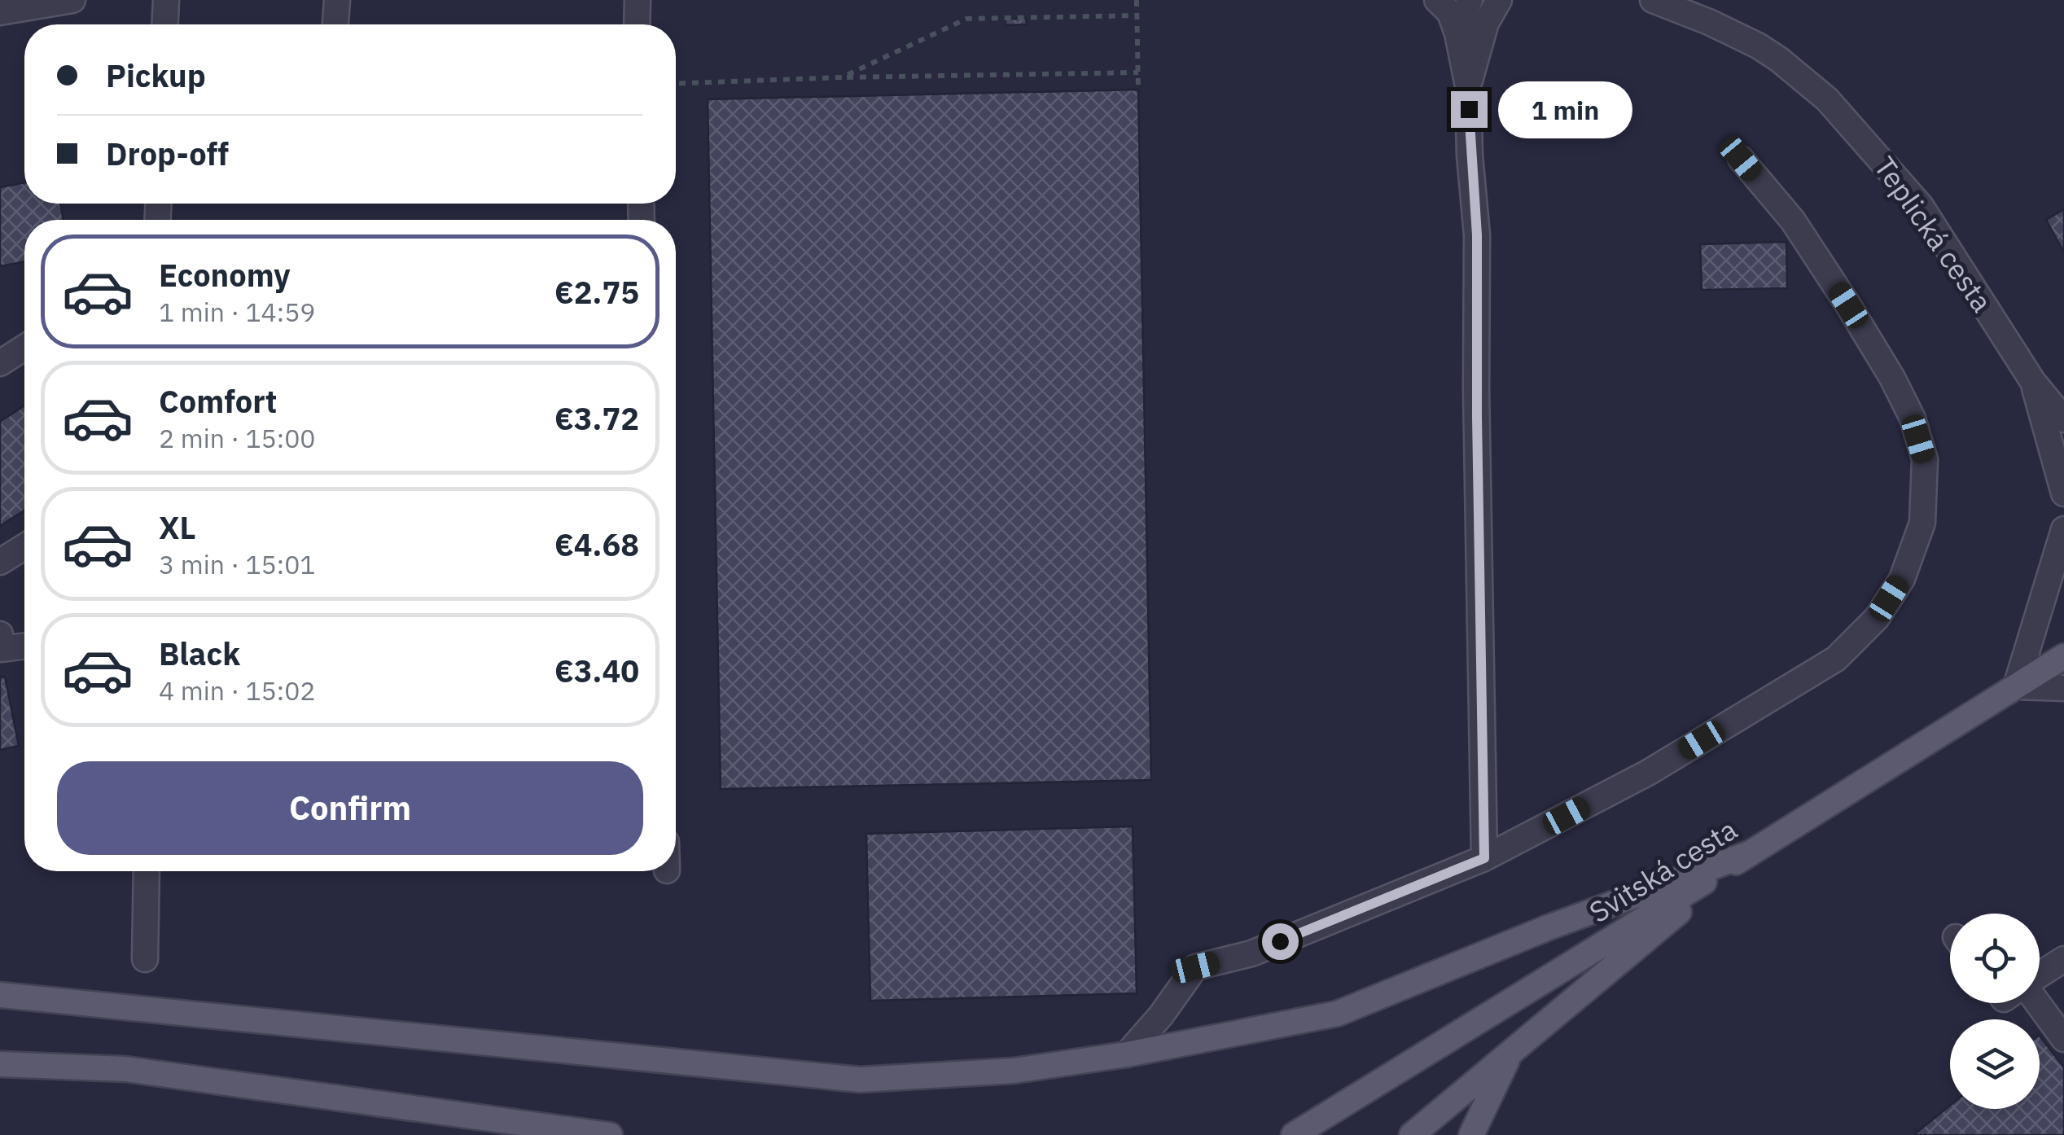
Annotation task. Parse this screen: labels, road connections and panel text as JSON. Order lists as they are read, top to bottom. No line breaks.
{"streets":{"main road":["Svitská cesta"],"street":["Teplická cesta"]},"page":{"banner":["Pickup","Drop-off"],"bubble":"1 min","list":[{"name":"Economy","note":"1 min · 14:59","value":"€2.75"},{"name":"Comfort","note":"2 min · 15:00","value":"€3.72"},{"name":"XL","note":"3 min · 15:01","value":"€4.68"},{"name":"Black","note":"4 min · 15:02","value":"€3.40"}],"buttons":"Confirm"}}
